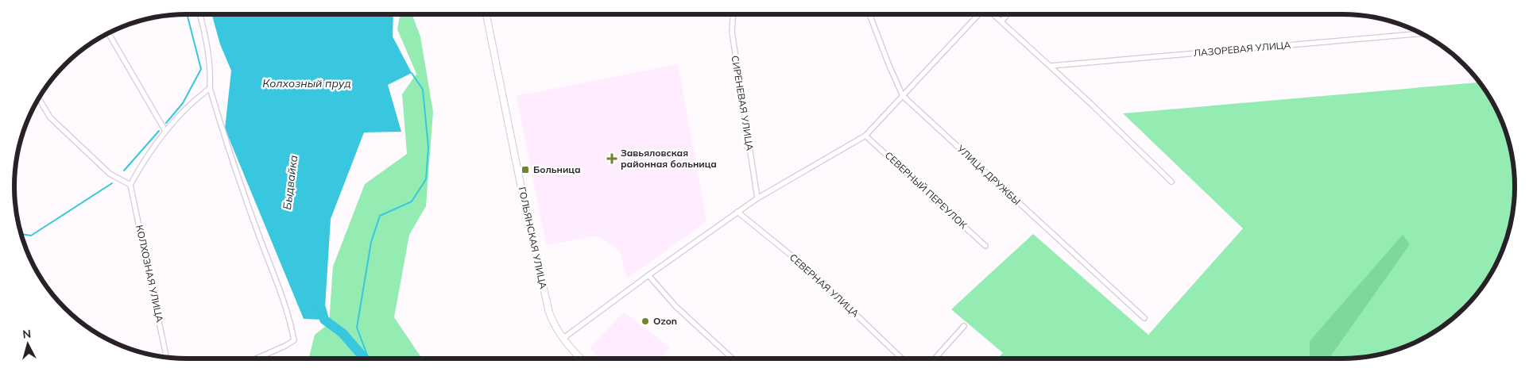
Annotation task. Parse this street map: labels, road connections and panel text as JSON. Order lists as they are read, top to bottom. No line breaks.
{"streets":{"main road":["ГОЛЬЯНСКАЯ УЛИЦА"],"street":["ЛАЗОРЕВАЯ УЛИЦА","СИРЕНЕВАЯ УЛИЦА","УЛИЦА ДРУЖБЫ","СЕВЕРНЫЙ ПЕРЕУЛОК","КОЛХОЗНАЯ УЛИЦА","СЕВЕРНАЯ УЛИЦА"]},"water":["Колхозный пруд","Быдвайка"],"places":{"health":["Завьяловская районная больница"],"transit":["Больница"],"other":["Ozon"]},"north":"top"}
